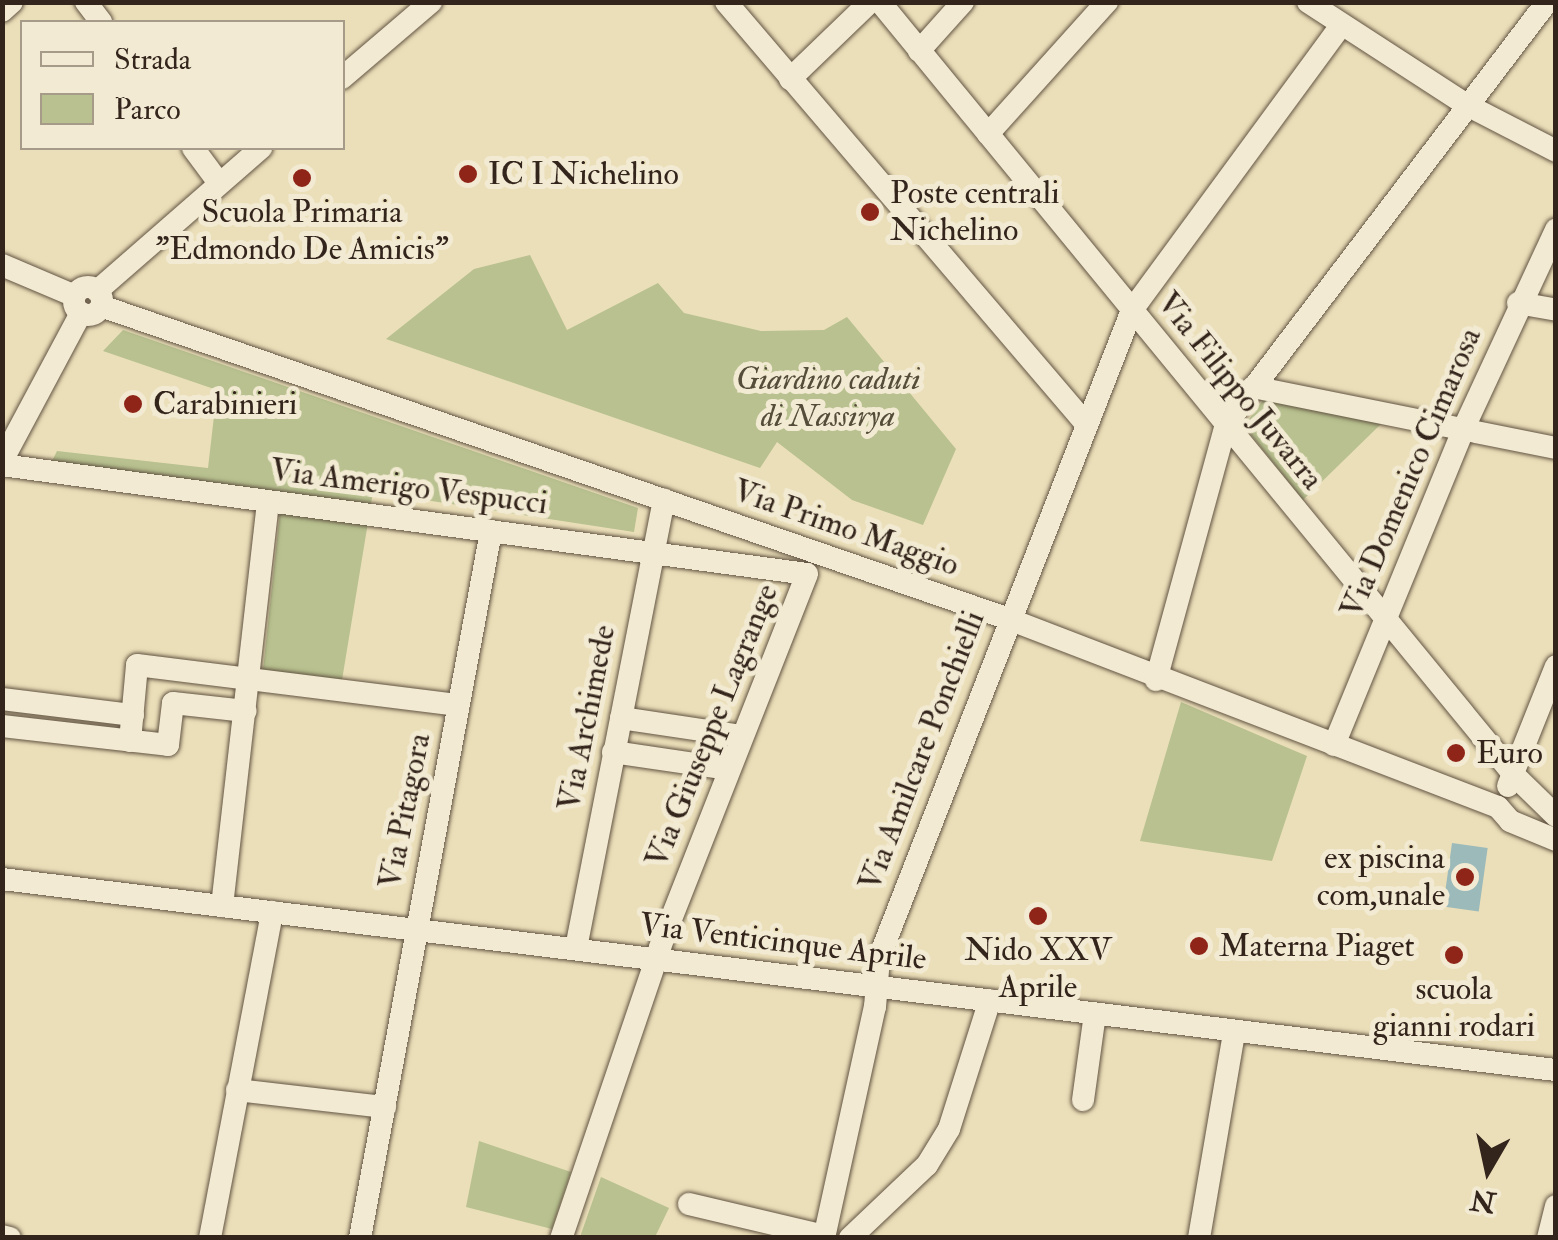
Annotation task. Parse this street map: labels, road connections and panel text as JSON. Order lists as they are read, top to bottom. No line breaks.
{"streets":{"street":["Via Filippo Juvarra","Via Domenico Cimarosa","Via Amerigo Vespucci","Via Primo Maggio","Via Archimede","Via Giuseppe Lagrange","Via Amilcare Ponchielli","Via Pitagora","Via Venticinque Aprile"]},"crossings":[["Via Filippo Juvarra","Via Domenico Cimarosa"],["Via Filippo Juvarra","Via Primo Maggio"],["Via Filippo Juvarra","Via Amilcare Ponchielli"],["Via Domenico Cimarosa","Via Primo Maggio"],["Via Amerigo Vespucci","Via Archimede"],["Via Amerigo Vespucci","Via Giuseppe Lagrange"],["Via Amerigo Vespucci","Via Pitagora"],["Via Primo Maggio","Via Archimede"],["Via Primo Maggio","Via Amilcare Ponchielli"],["Via Archimede","Via Venticinque Aprile"],["Via Giuseppe Lagrange","Via Venticinque Aprile"],["Via Amilcare Ponchielli","Via Venticinque Aprile"],["Via Pitagora","Via Venticinque Aprile"]],"parks":["Giardino caduti di Nassirya"],"places":["IC I Nichelino","Scuola Primaria \"Edmondo De Amicis\"","Poste centrali Nichelino","Carabinieri","Euro","ex piscina com,unale","Nido XXV Aprile","Materna Piaget","scuola gianni rodari"],"legend":["Strada","Parco"],"north":"bottom"}
